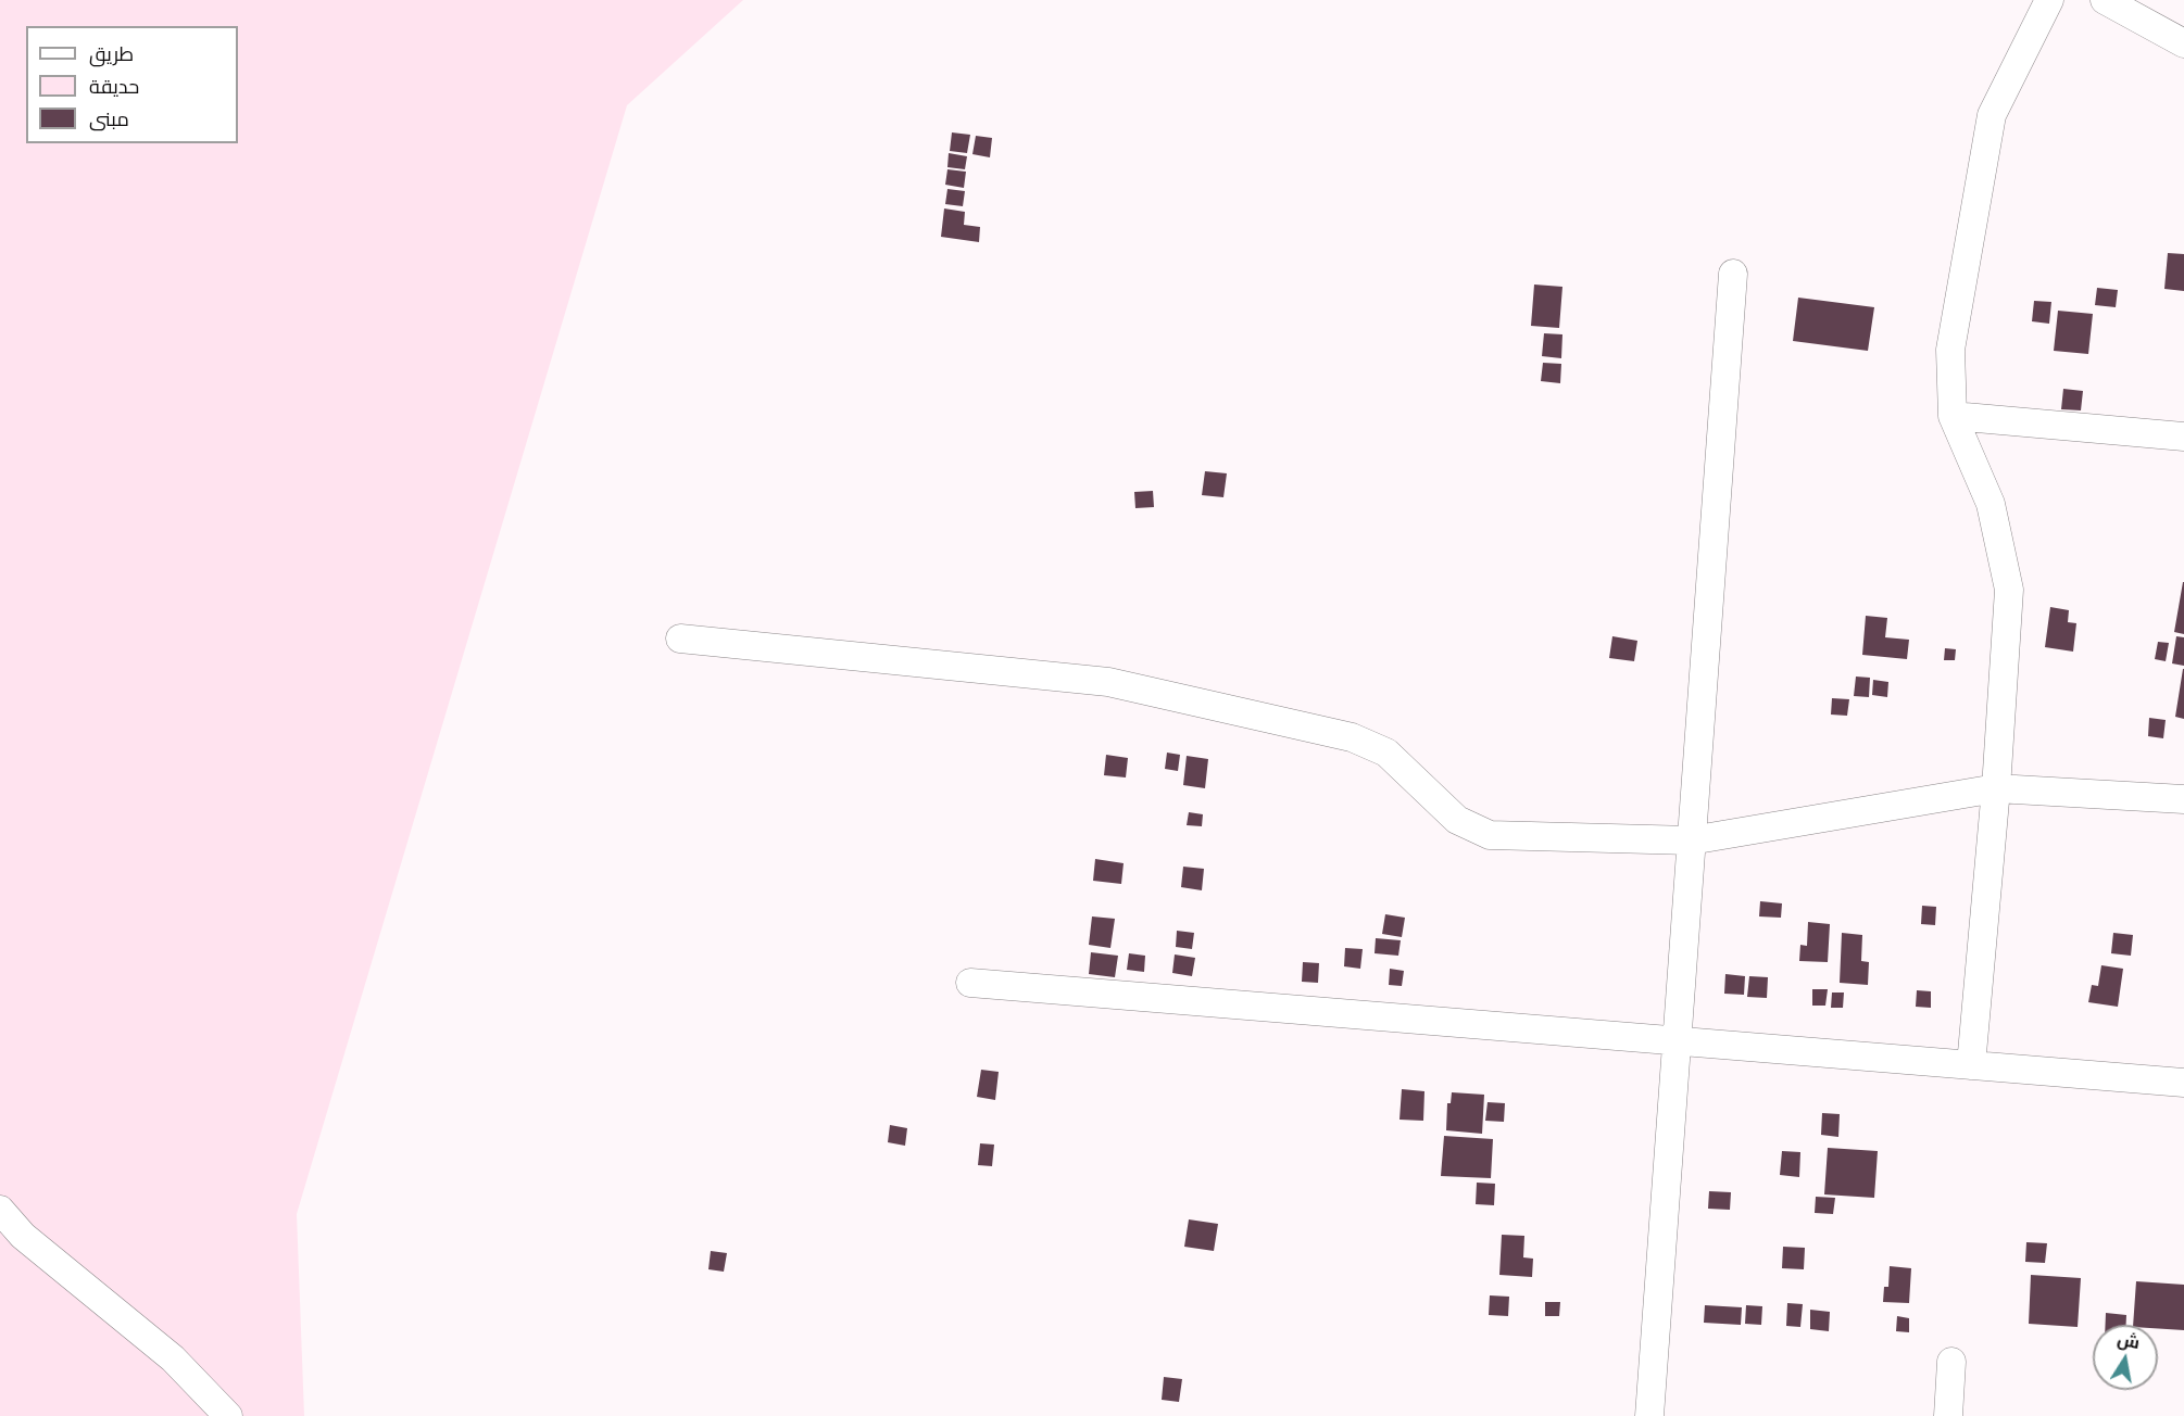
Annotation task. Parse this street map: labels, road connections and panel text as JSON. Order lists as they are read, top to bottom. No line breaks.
{"legend":["طريق","حديقة","مبنى"],"north":"top"}
